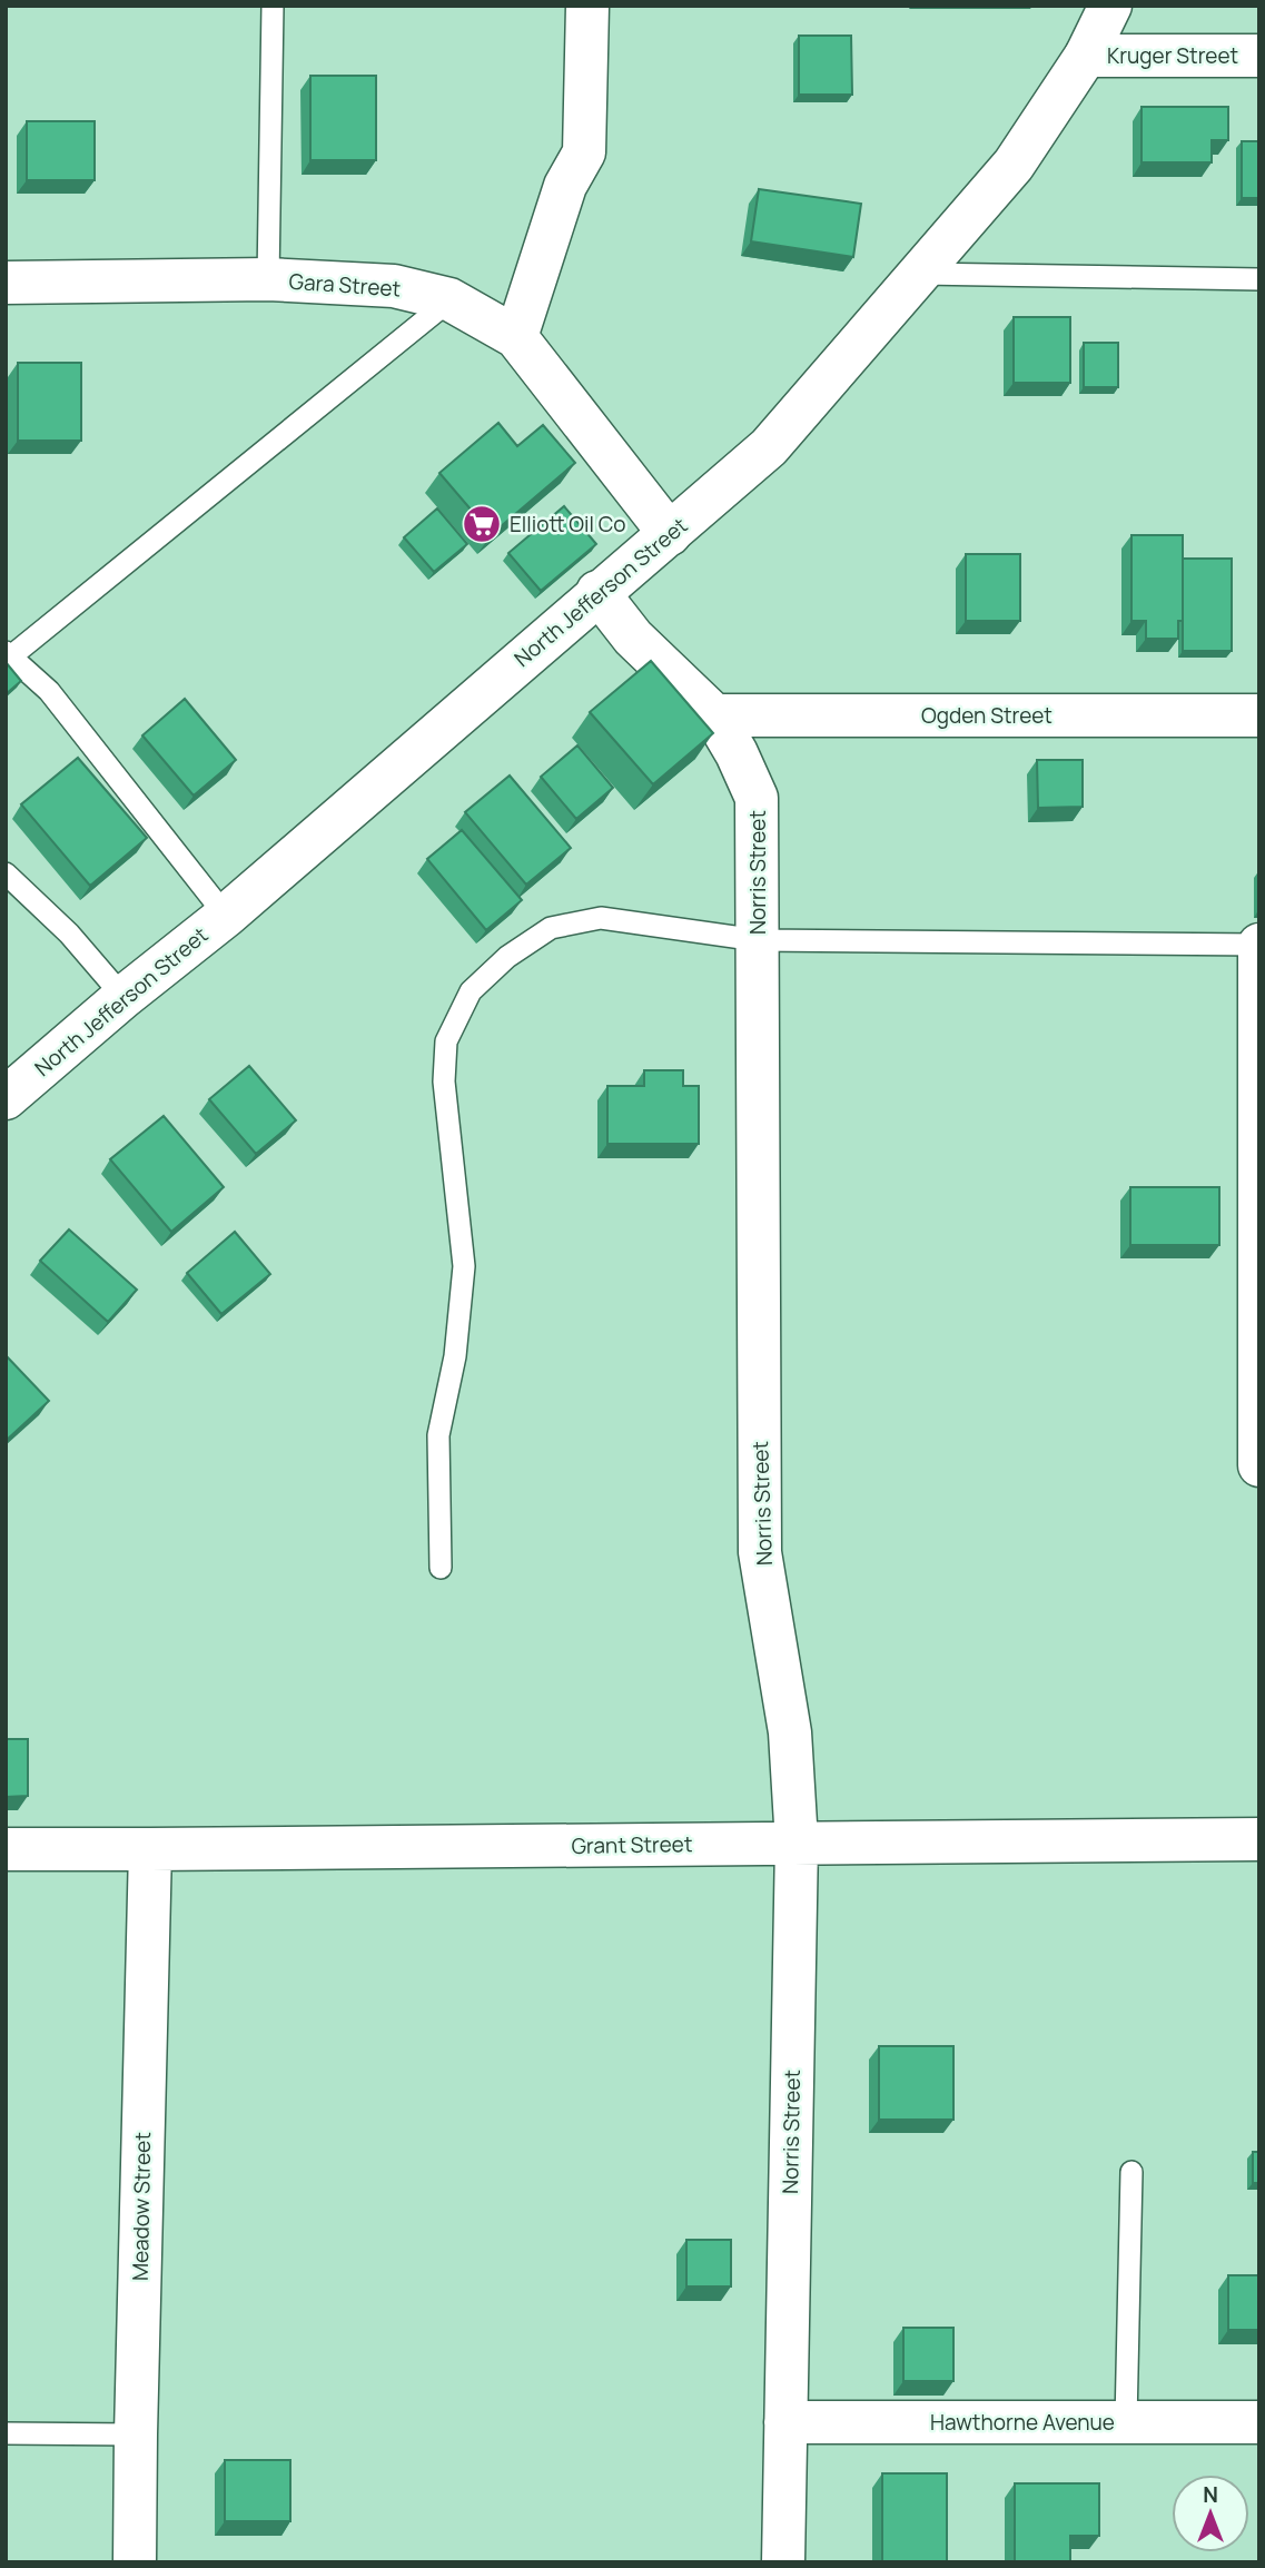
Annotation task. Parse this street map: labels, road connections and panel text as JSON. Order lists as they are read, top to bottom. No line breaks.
{"streets":{"street":["Kruger Street","Gara Street","North Jefferson Street","Ogden Street","Norris Street","Grant Street","Meadow Street","Hawthorne Avenue"]},"crossings":[["Kruger Street","North Jefferson Street"],["Gara Street","North Jefferson Street"],["North Jefferson Street","Norris Street"],["Ogden Street","Norris Street"],["Norris Street","Grant Street"],["Norris Street","Hawthorne Avenue"],["Grant Street","Meadow Street"]],"places":{"supermarket":["Elliott Oil Co"]},"north":"top"}
